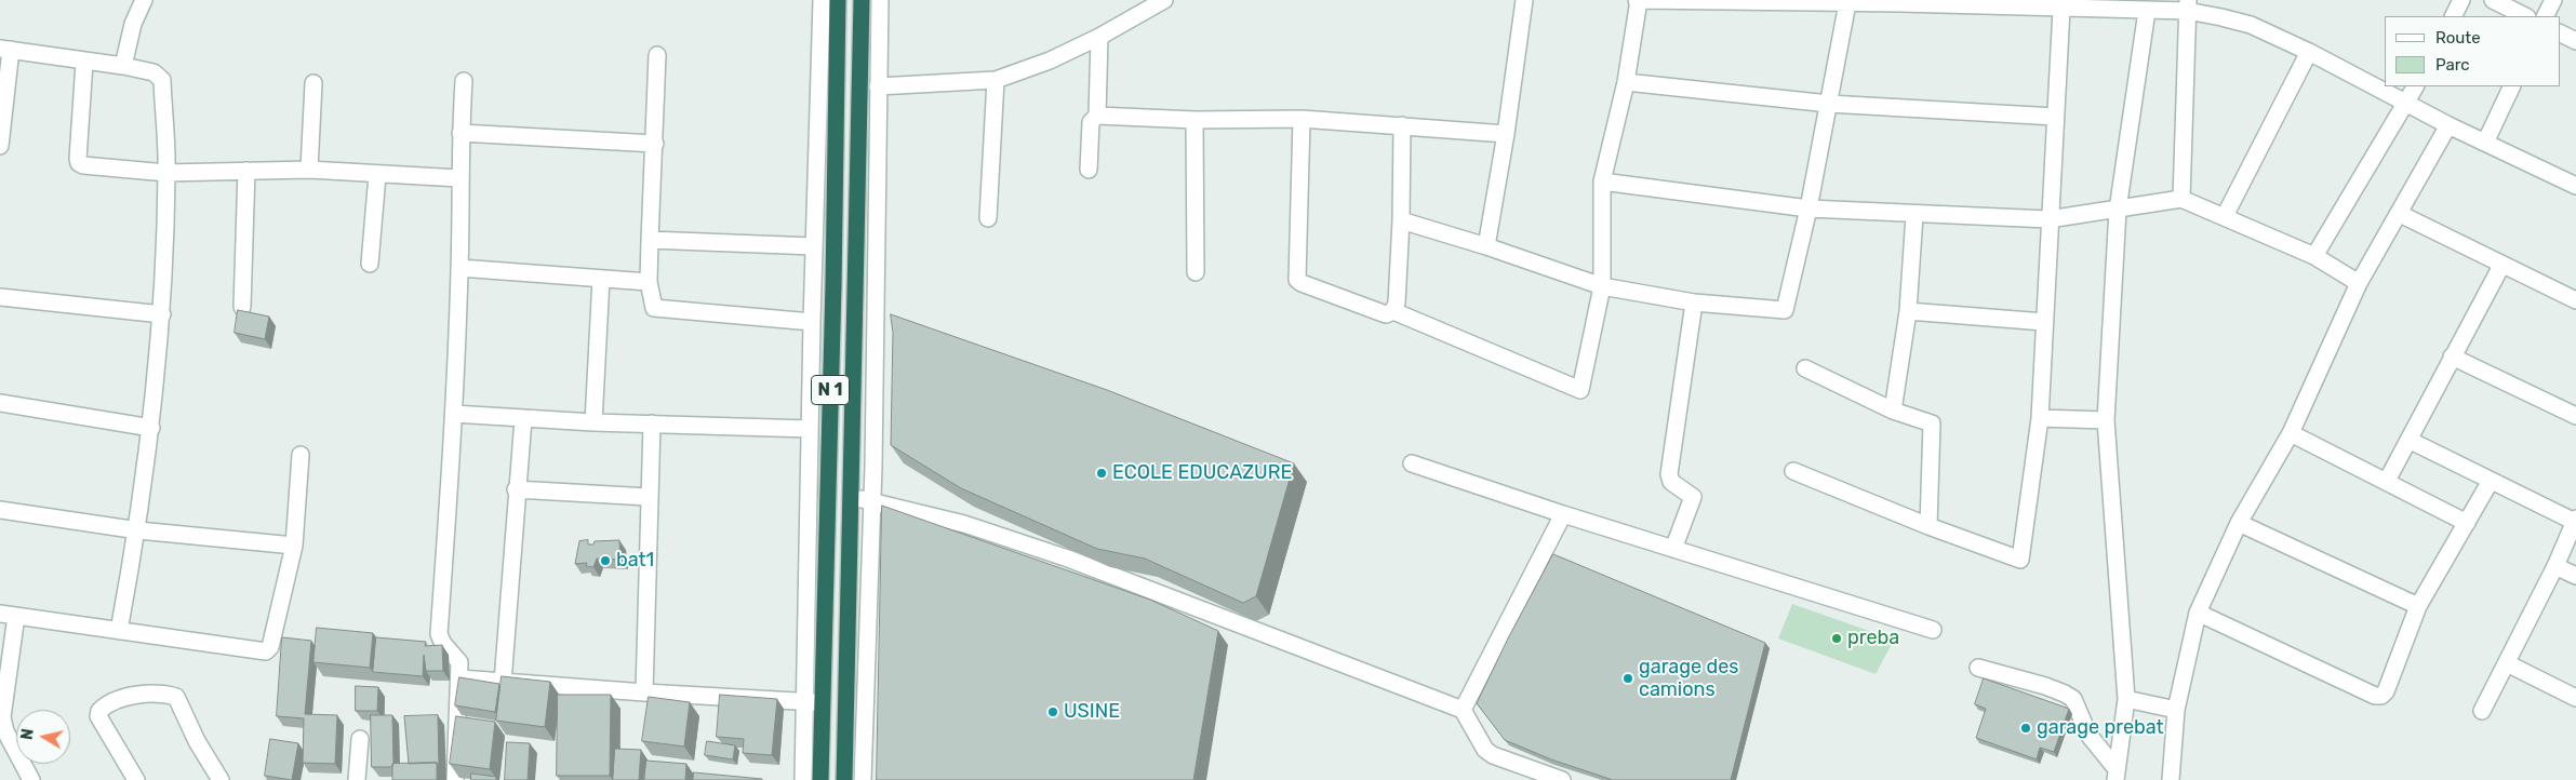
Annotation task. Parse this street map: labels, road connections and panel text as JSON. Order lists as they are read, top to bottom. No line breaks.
{"streets":{"highway":["N 1"]},"places":["ECOLE EDUCAZURE","bat1","preba","garage des camions","USINE","garage prebat"],"legend":["Route","Parc"],"north":"left"}
